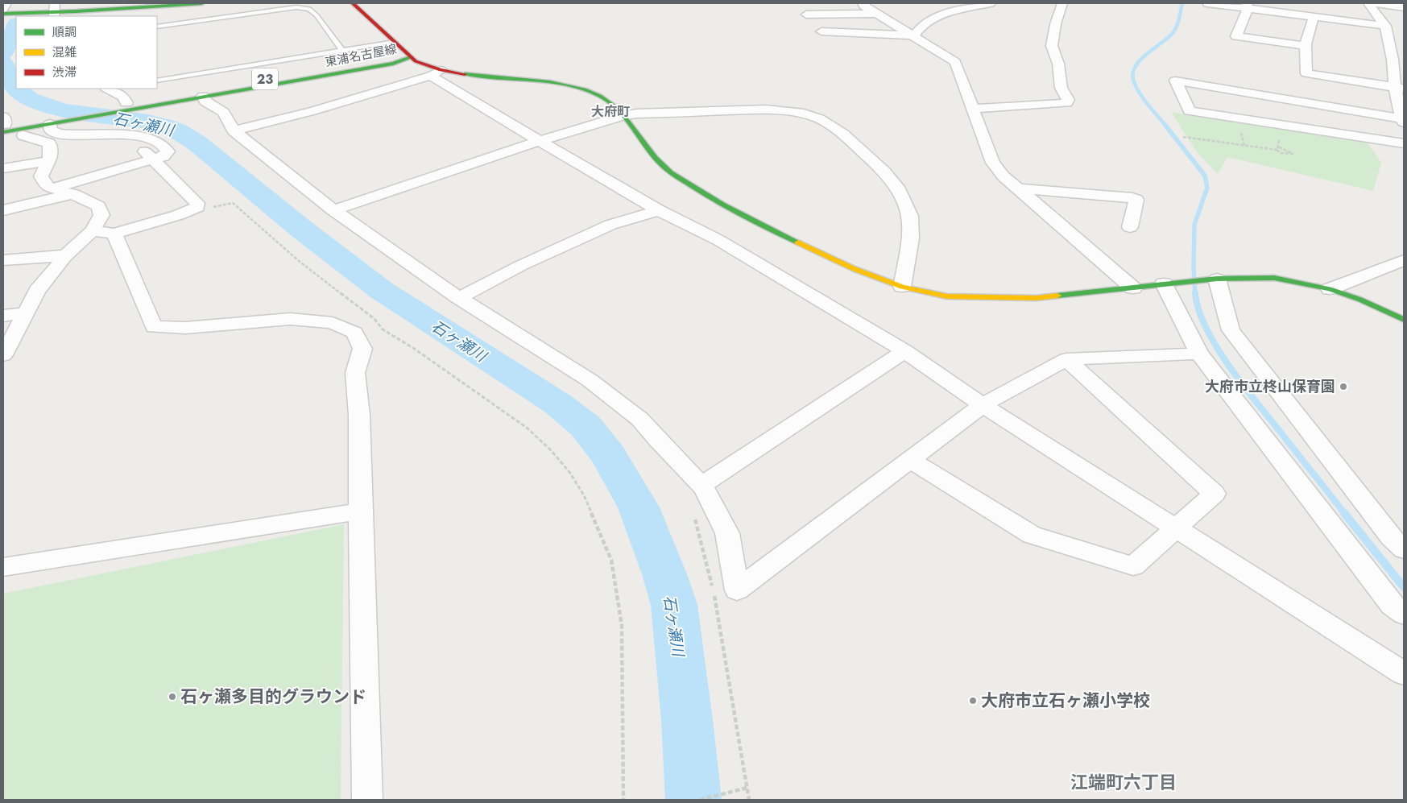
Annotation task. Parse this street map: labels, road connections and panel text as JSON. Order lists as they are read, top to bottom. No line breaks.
{"streets":{"street":["東浦名古屋線","23"]},"districts":["大府町","江端町六丁目"],"water":["石ヶ瀬川"],"places":["大府市立柊山保育園","石ヶ瀬多目的グラウンド","大府市立石ヶ瀬小学校"],"legend":["順調","混雑","渋滞"]}
